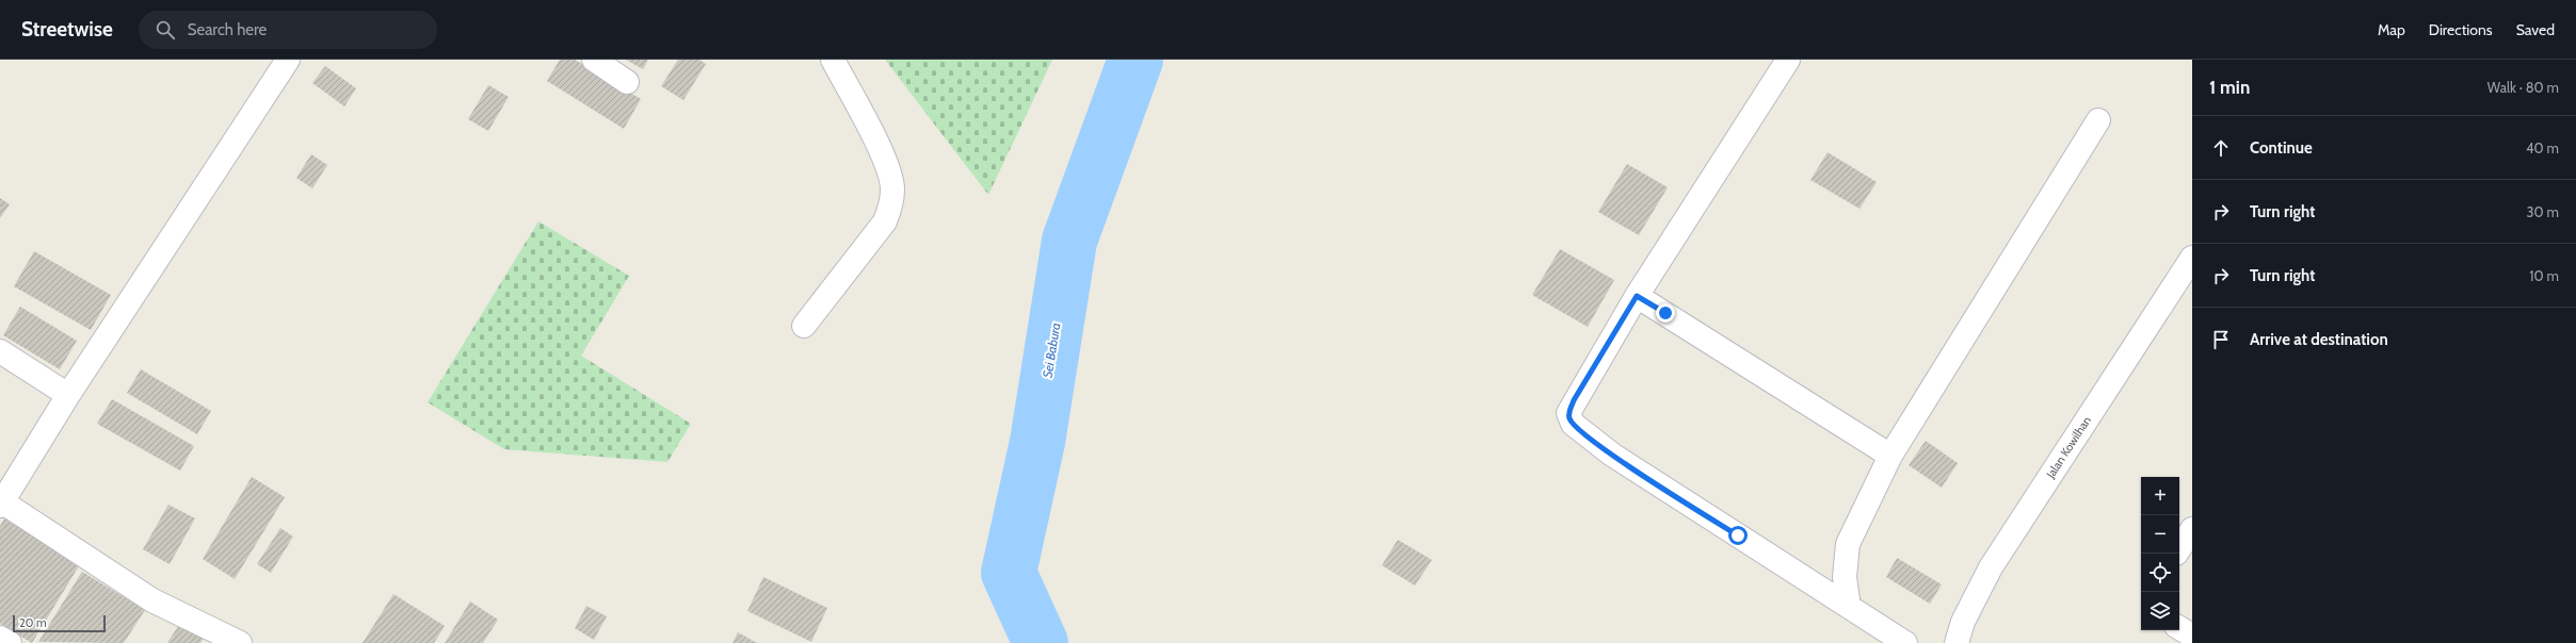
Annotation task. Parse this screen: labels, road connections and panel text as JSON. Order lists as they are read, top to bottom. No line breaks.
{"streets":{"street":["Jalan Kowilhan"]},"water":["Sei Babura"],"scale_bar":"20 m","page":{"header":"Streetwise","search":"Search here","nav":["Map","Directions","Saved"],"heading":["1 min","Walk · 80 m"],"list":[["Continue","40 m"],["Turn right","30 m"],["Turn right","10 m"],"Arrive at destination"],"map_buttons":["+","−"],"scale":"20 m"}}
